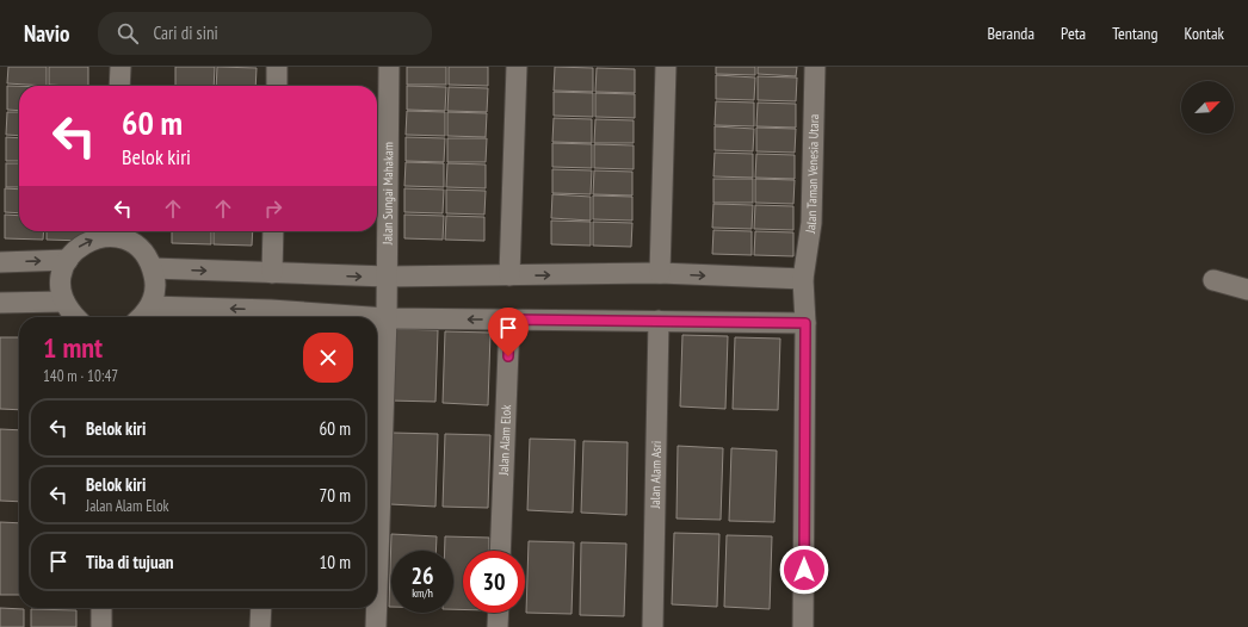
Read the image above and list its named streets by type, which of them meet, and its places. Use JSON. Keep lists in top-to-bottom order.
{
  "streets": {
    "street": [
      "Jalan Taman Venesia Utara",
      "Jalan Sungai Mahakam",
      "Jalan Alam Elok",
      "Jalan Alam Asri"
    ]
  },
  "north": "top right",
  "page": {
    "header": "Navio",
    "search": "Cari di sini",
    "nav": [
      "Beranda",
      "Peta",
      "Tentang",
      "Kontak"
    ],
    "turn": ["60 m", "Belok kiri"],
    "heading": ["1 mnt", "140 m · 10:47"],
    "list": [
      {
        "name": "Belok kiri",
        "value": "60 m"
      },
      {
        "name": "Belok kiri",
        "note": "Jalan Alam Elok",
        "value": "70 m"
      },
      {
        "name": "Tiba di tujuan",
        "value": "10 m"
      }
    ],
    "speed": "26 km/h",
    "limit": "30"
  }
}
